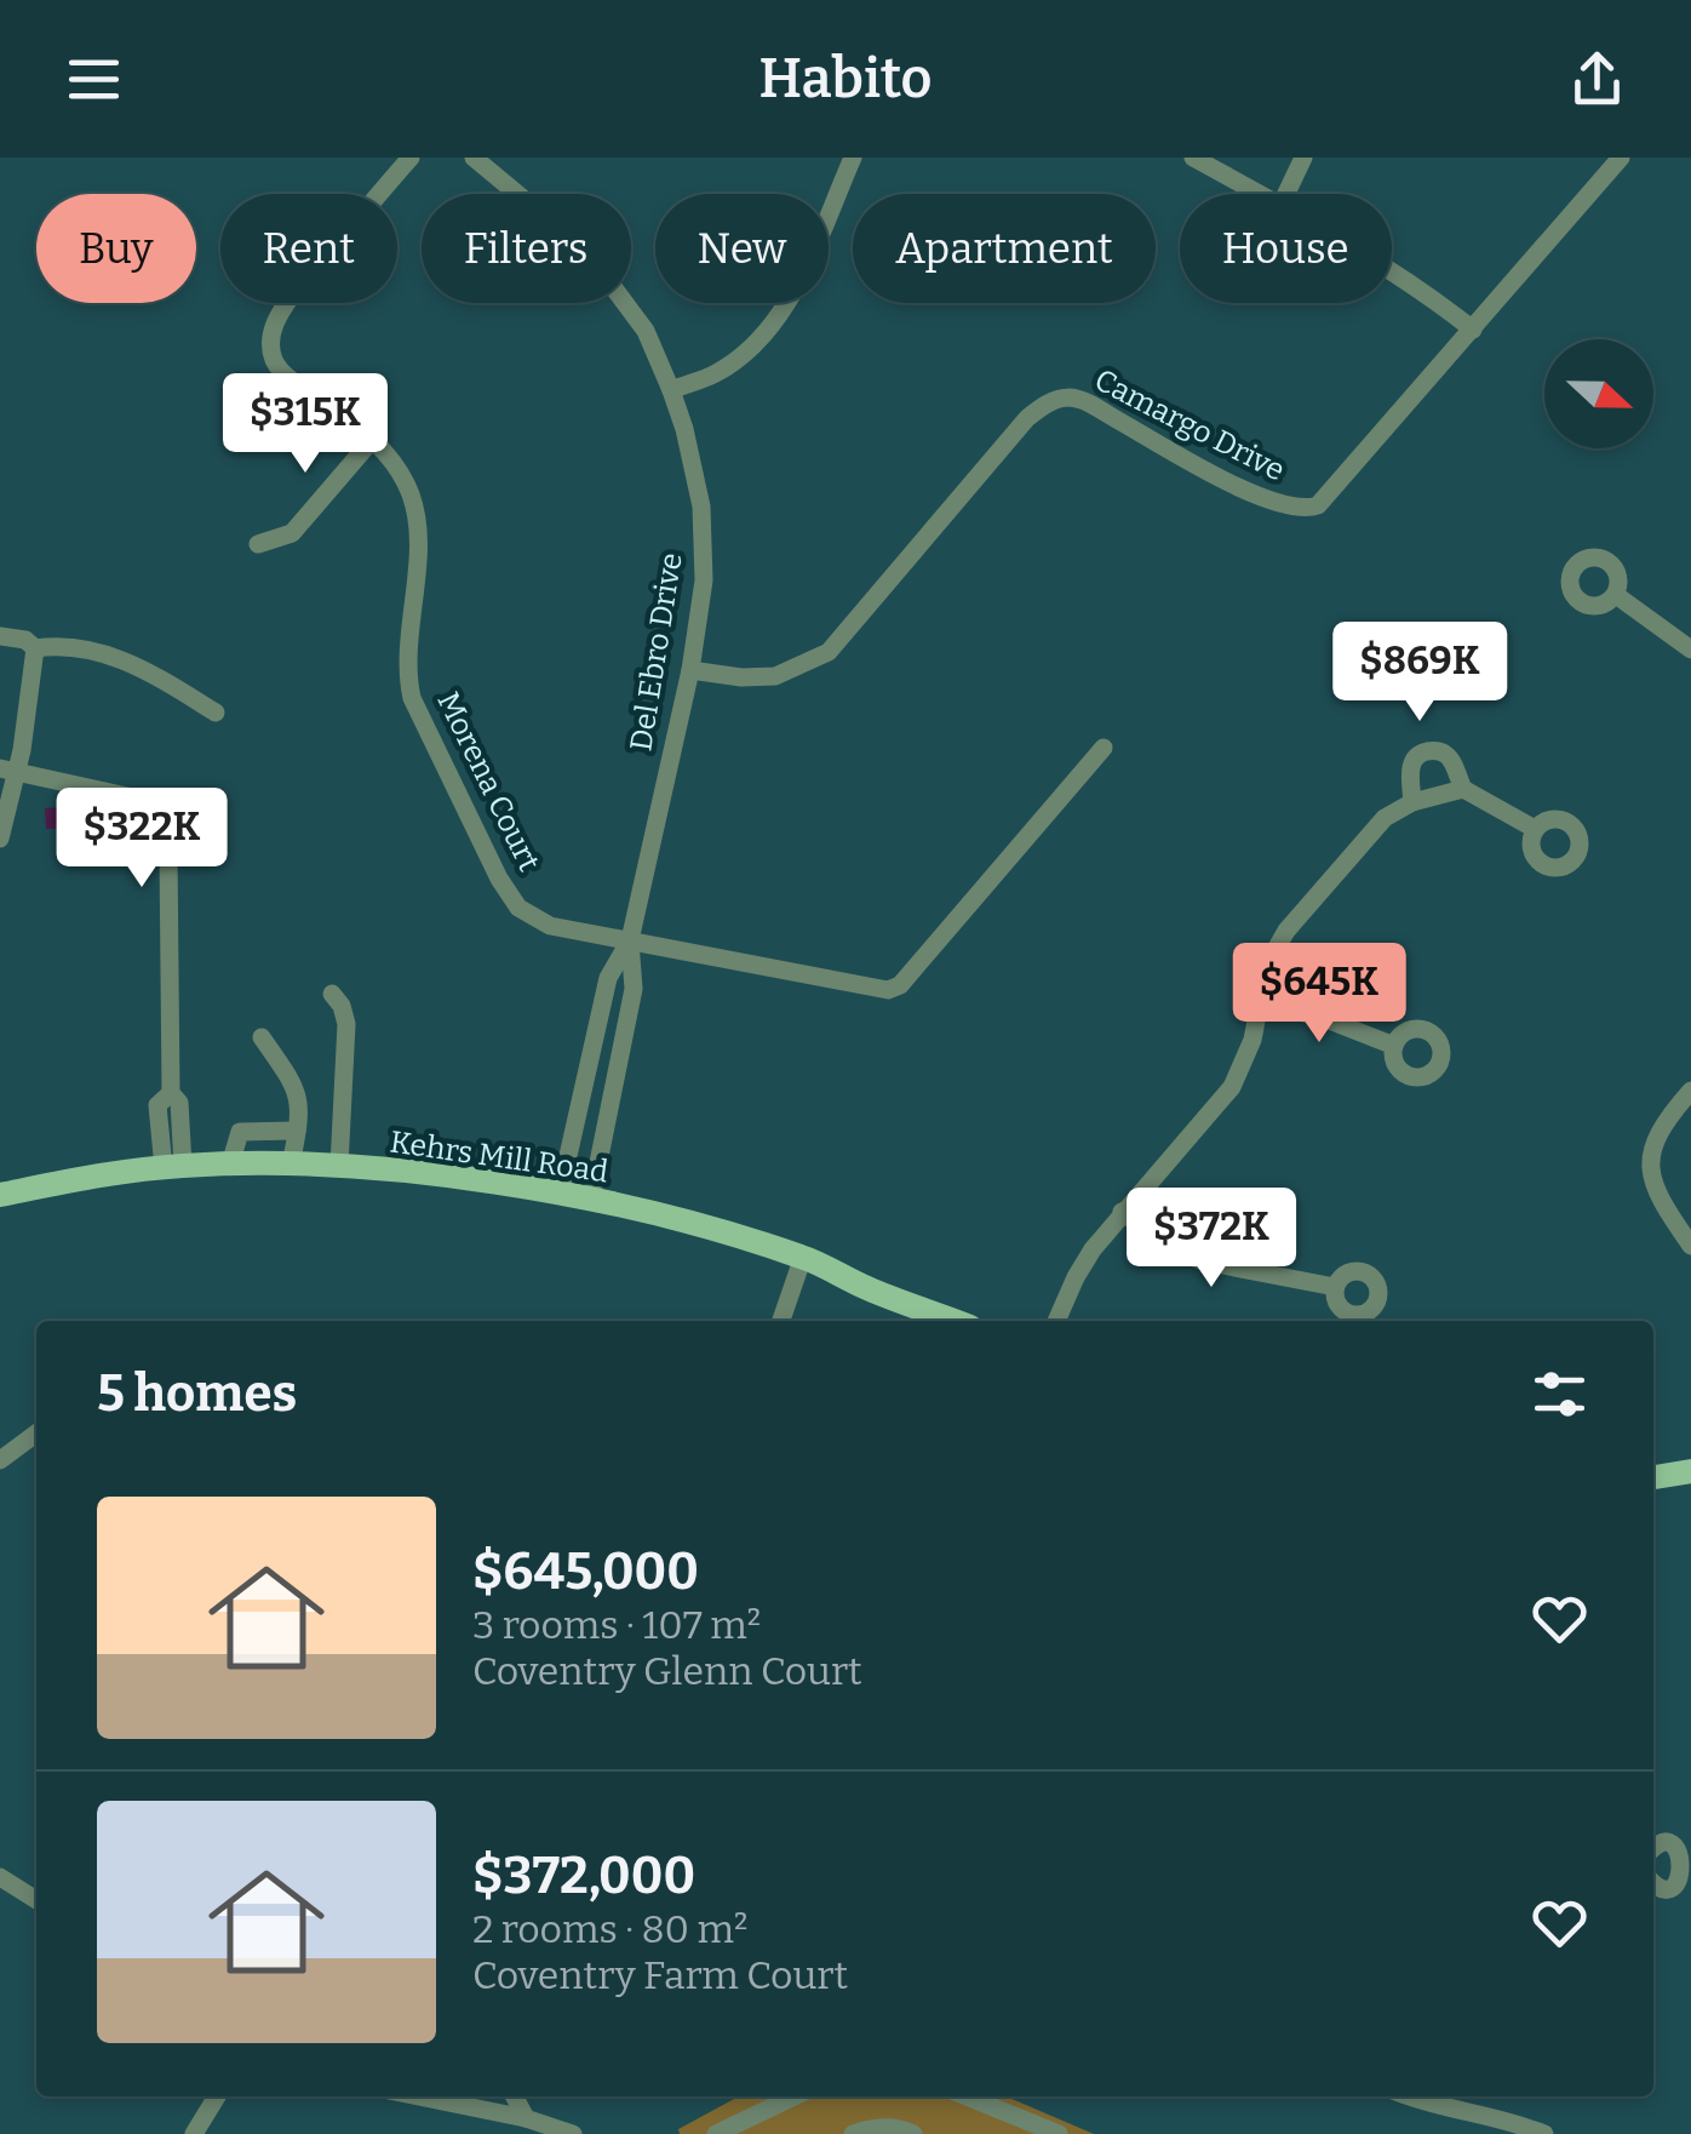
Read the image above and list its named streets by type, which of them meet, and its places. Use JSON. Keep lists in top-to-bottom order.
{
  "streets": {
    "main road": ["Kehrs Mill Road"],
    "street": ["Camargo Drive", "Del Ebro Drive", "Morena Court"]
  },
  "crossings": [
    ["Camargo Drive", "Del Ebro Drive"],
    ["Del Ebro Drive", "Morena Court"],
    ["Del Ebro Drive", "Kehrs Mill Road"]
  ],
  "north": "right",
  "page": {
    "header": "Habito",
    "chip": [
      "Buy",
      "Rent",
      "Filters",
      "New",
      "Apartment",
      "House"
    ],
    "price": [
      "$315K",
      "$869K",
      "$322K",
      "$645K",
      "$372K"
    ],
    "heading": "5 homes",
    "list": [
      {
        "name": "$645,000",
        "note": "3 rooms · 107 m² · Coventry Glenn Court"
      },
      {
        "name": "$372,000",
        "note": "2 rooms · 80 m² · Coventry Farm Court"
      }
    ]
  }
}
